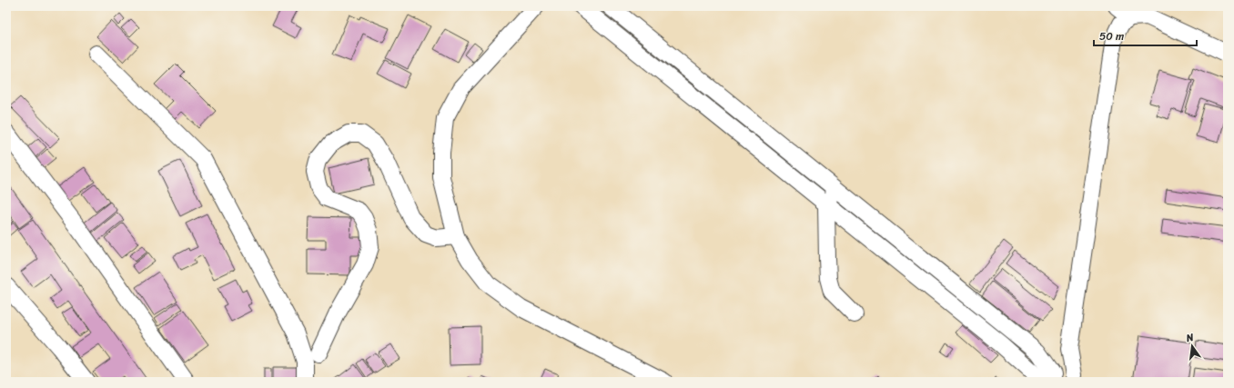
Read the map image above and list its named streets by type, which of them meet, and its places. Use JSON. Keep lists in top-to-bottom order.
{
  "scale_bar": "50 m",
  "north": "top"
}
